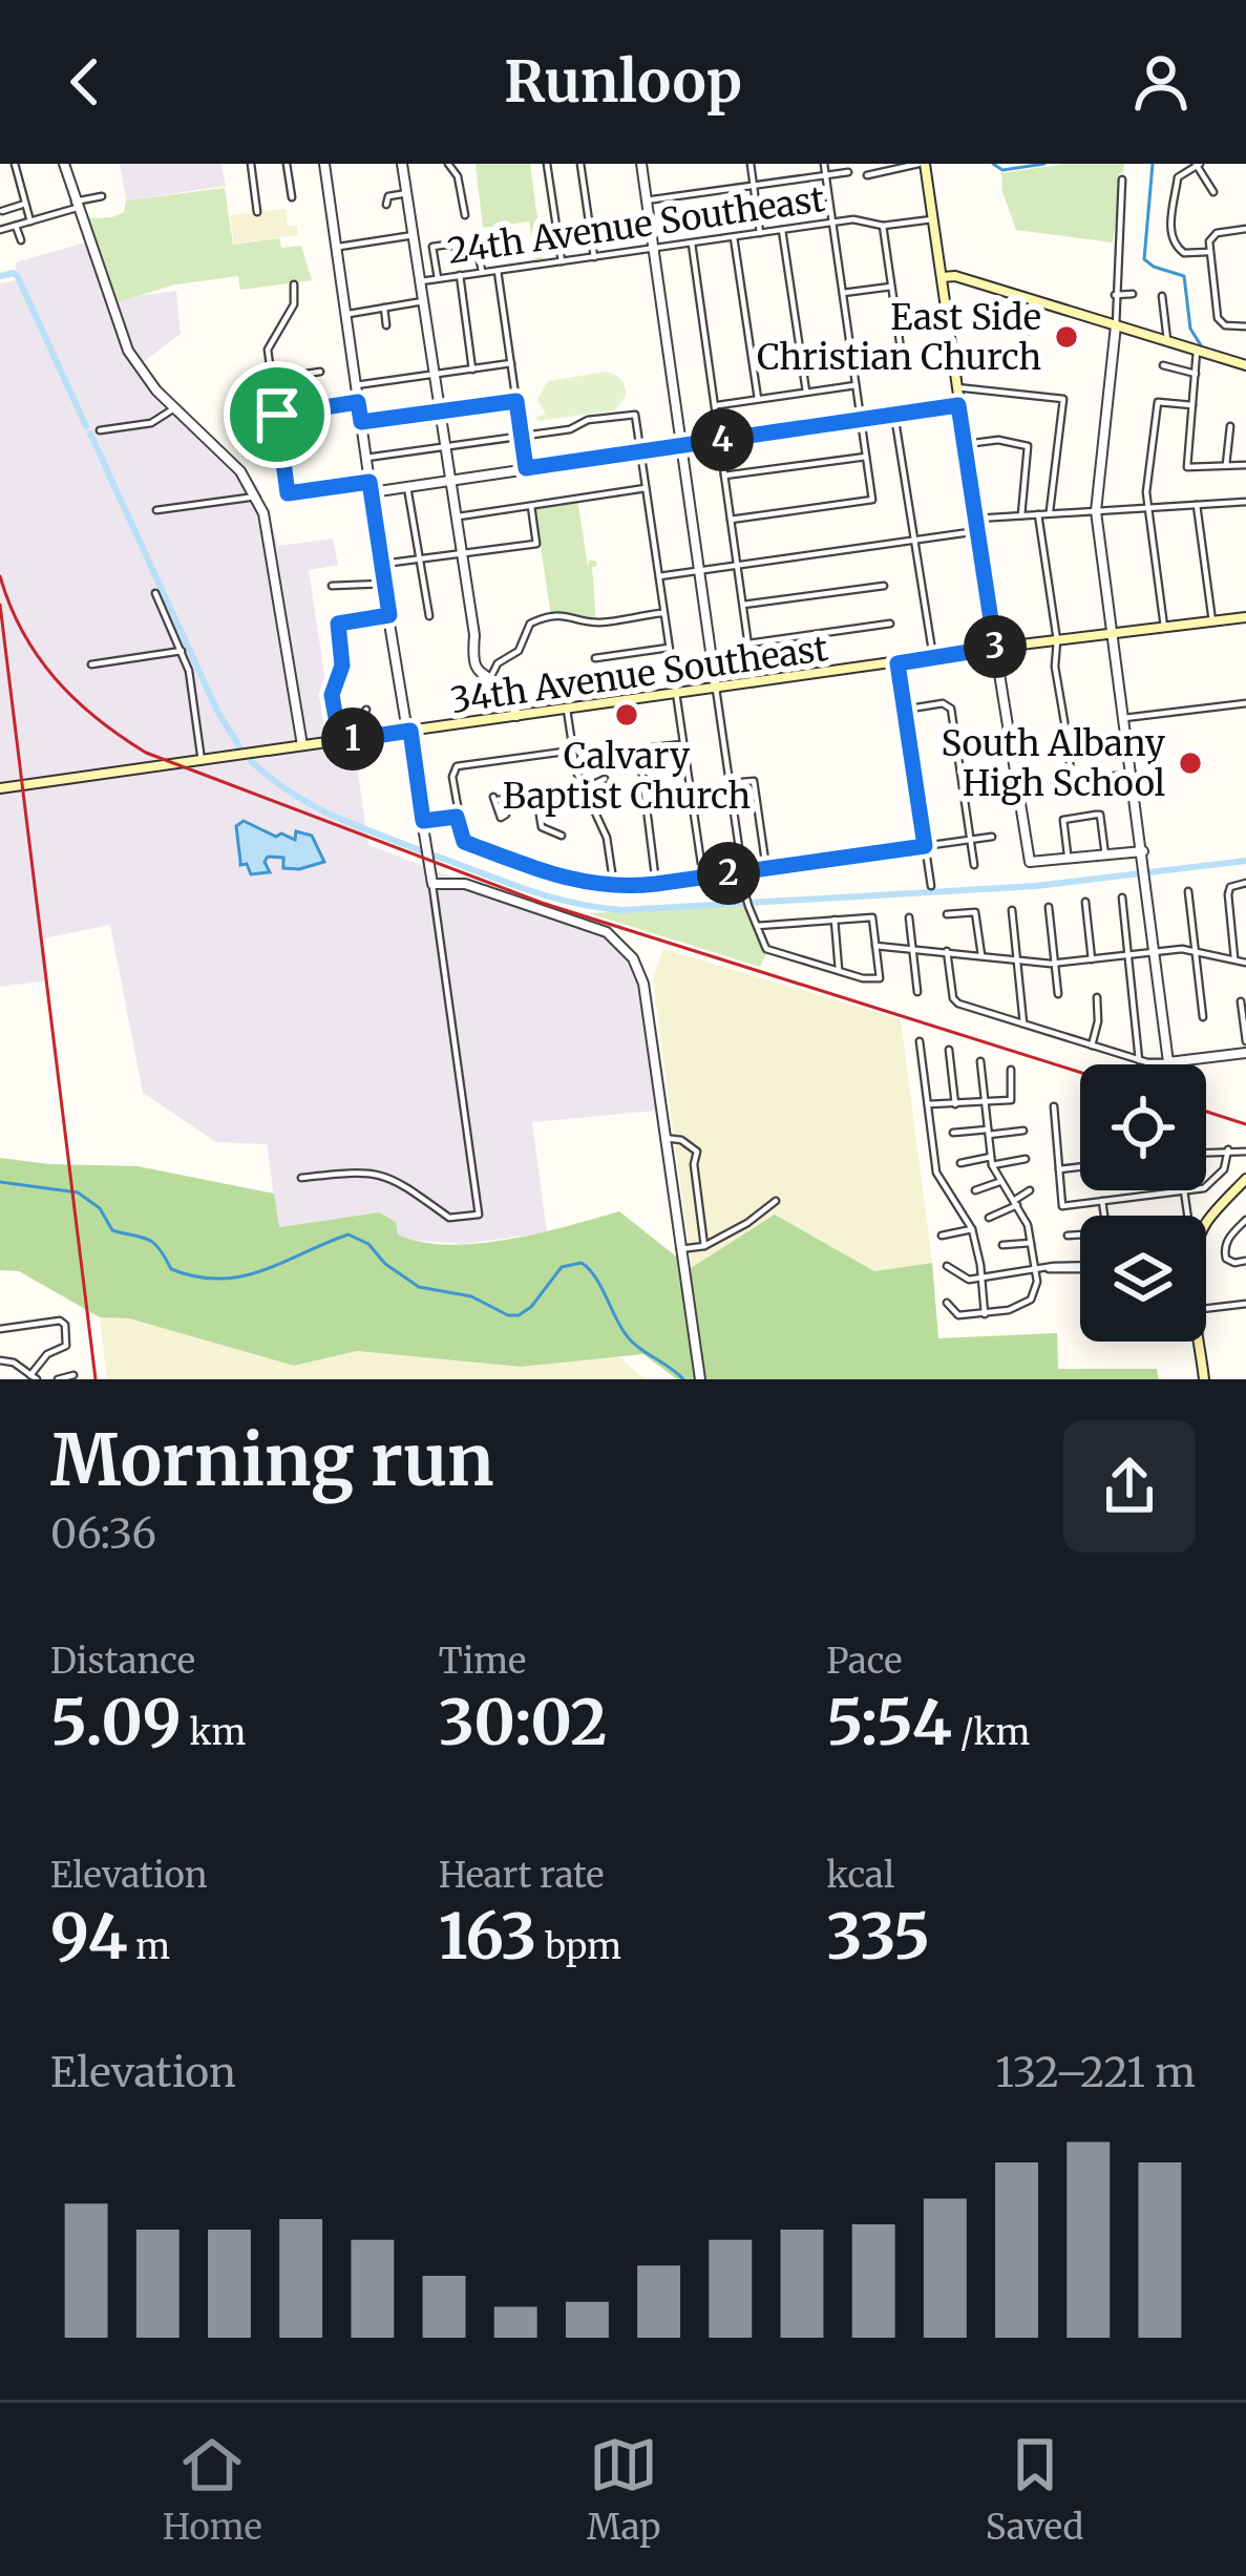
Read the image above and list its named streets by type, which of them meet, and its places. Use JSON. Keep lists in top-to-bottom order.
{
  "streets": {
    "main road": ["34th Avenue Southeast"],
    "street": ["24th Avenue Southeast"]
  },
  "places": ["East Side Christian Church", "Calvary Baptist Church", "South Albany High School"],
  "page": {
    "header": "Runloop",
    "pins": [
      "4",
      "3",
      "1",
      "2"
    ],
    "heading": ["Morning run", "06:36"],
    "stats": [
      ["Distance", "5.09 km"],
      ["Time", "30:02"],
      ["Pace", "5:54 /km"],
      ["Elevation", "94 m"],
      ["Heart rate", "163 bpm"],
      ["kcal", "335"]
    ],
    "chart": ["Elevation", "132–221 m"],
    "tabs": ["Home", "Map", "Saved"]
  }
}
